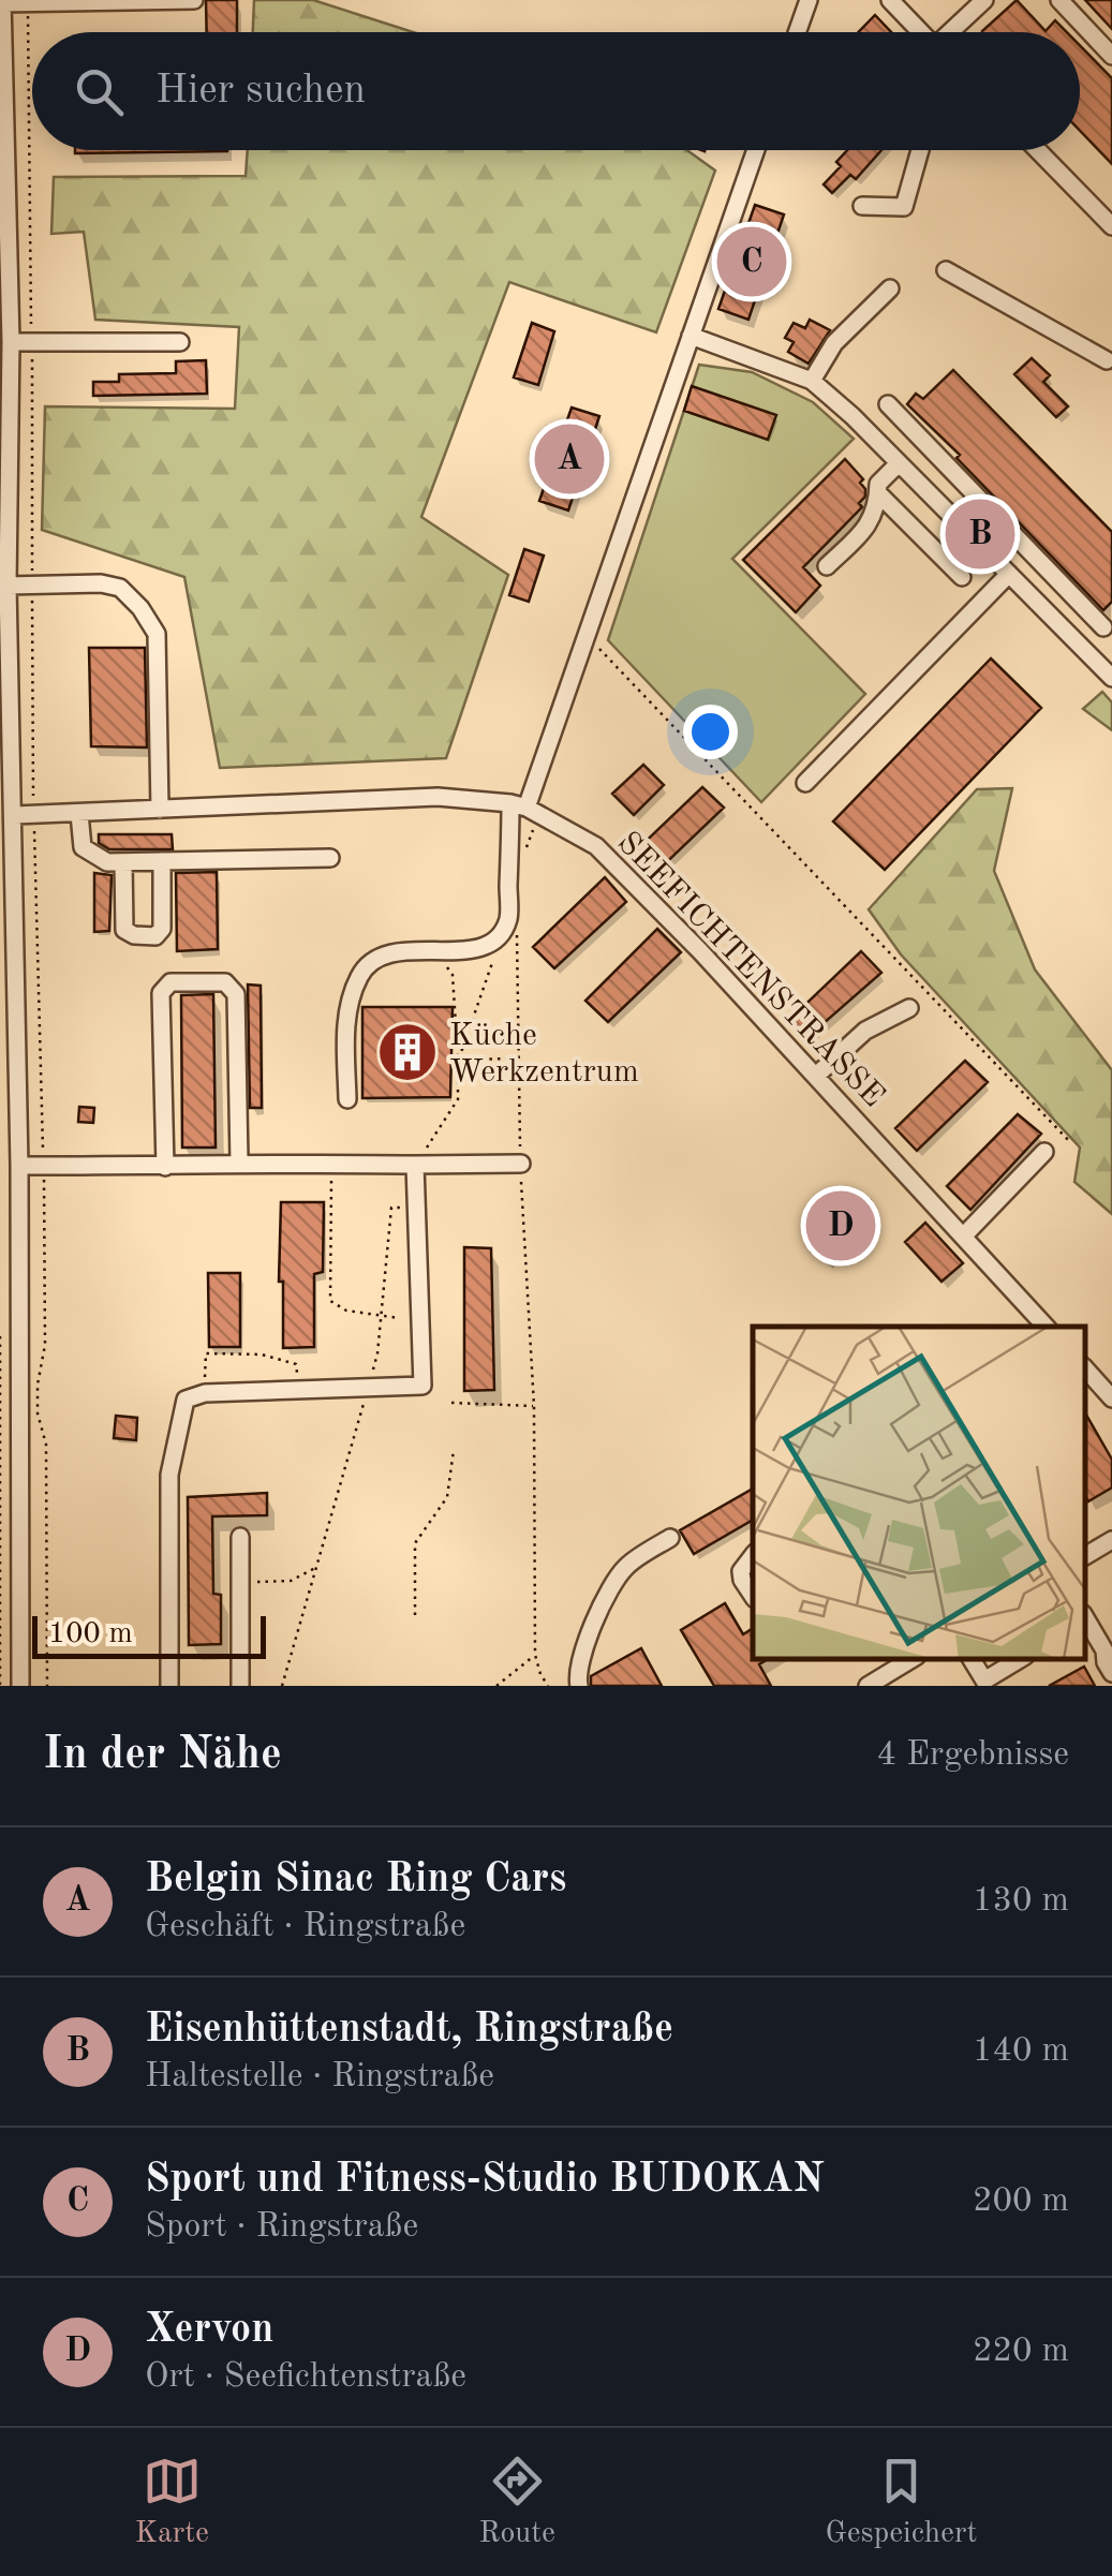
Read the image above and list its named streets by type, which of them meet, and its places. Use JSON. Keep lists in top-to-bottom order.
{
  "streets": {
    "street": ["SEEFICHTENSTRASSE"]
  },
  "places": {
    "building": ["Küche Werkzentrum"]
  },
  "scale_bar": "100 m",
  "page": {
    "search": "Hier suchen",
    "pins": [
      "C",
      "A",
      "B",
      "D"
    ],
    "scale": "100 m",
    "heading": ["In der Nähe", "4 Ergebnisse"],
    "list": [
      {
        "mark": "A",
        "name": "Belgin Sinac Ring Cars",
        "note": "Geschäft · Ringstraße",
        "value": "130 m"
      },
      {
        "mark": "B",
        "name": "Eisenhüttenstadt, Ringstraße",
        "note": "Haltestelle · Ringstraße",
        "value": "140 m"
      },
      {
        "mark": "C",
        "name": "Sport und Fitness-Studio BUDOKAN",
        "note": "Sport · Ringstraße",
        "value": "200 m"
      },
      {
        "mark": "D",
        "name": "Xervon",
        "note": "Ort · Seefichtenstraße",
        "value": "220 m"
      }
    ],
    "nav": ["Karte", "Route", "Gespeichert"]
  }
}
